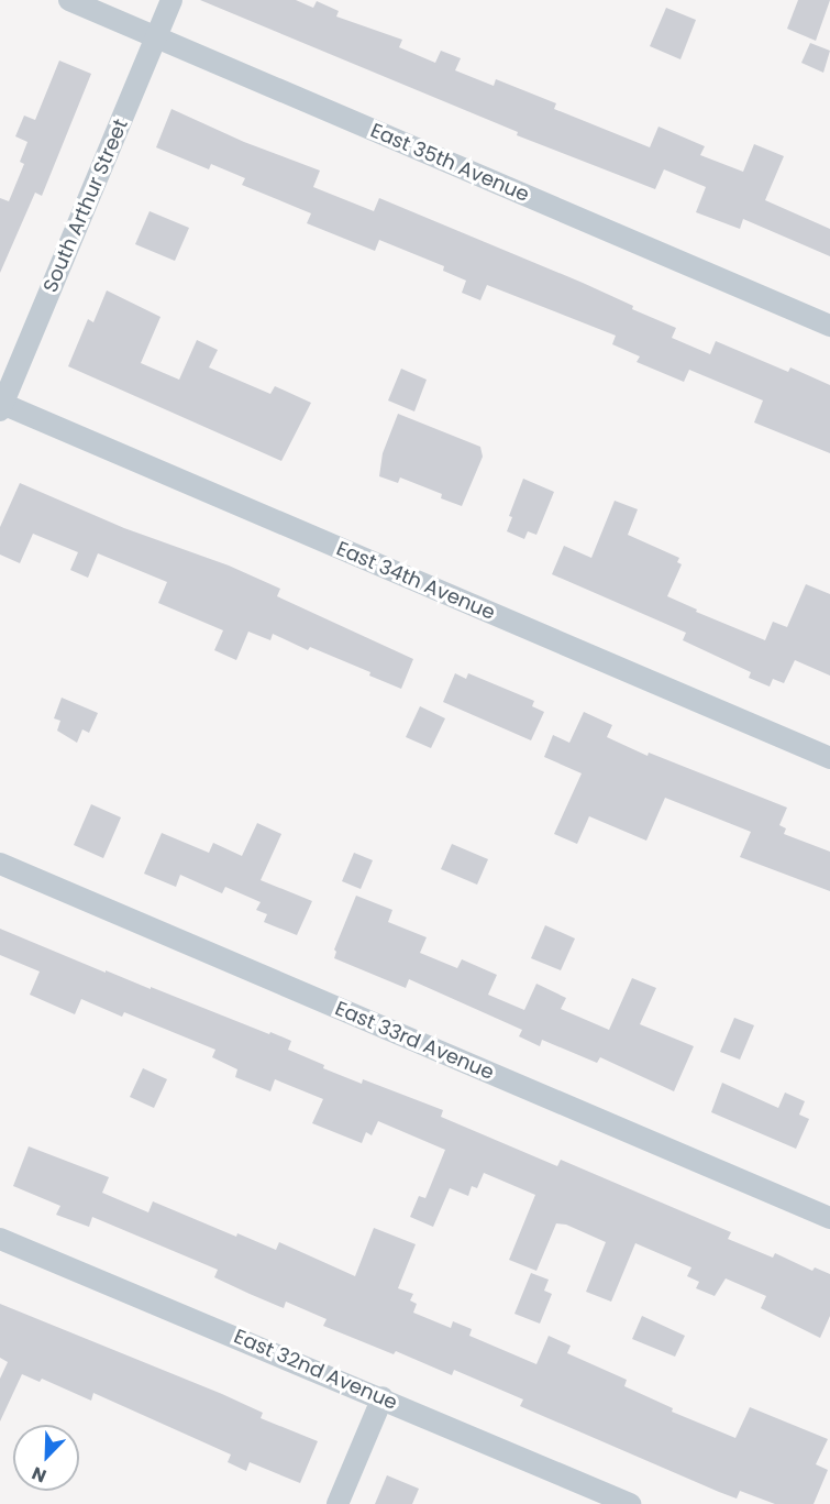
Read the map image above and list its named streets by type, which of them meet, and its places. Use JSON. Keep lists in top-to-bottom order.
{
  "streets": {
    "street": [
      "East 35th Avenue",
      "South Arthur Street",
      "East 34th Avenue",
      "East 33rd Avenue",
      "East 32nd Avenue"
    ]
  },
  "crossings": [
    ["East 35th Avenue", "South Arthur Street"],
    ["South Arthur Street", "East 34th Avenue"]
  ],
  "north": "bottom left"
}
